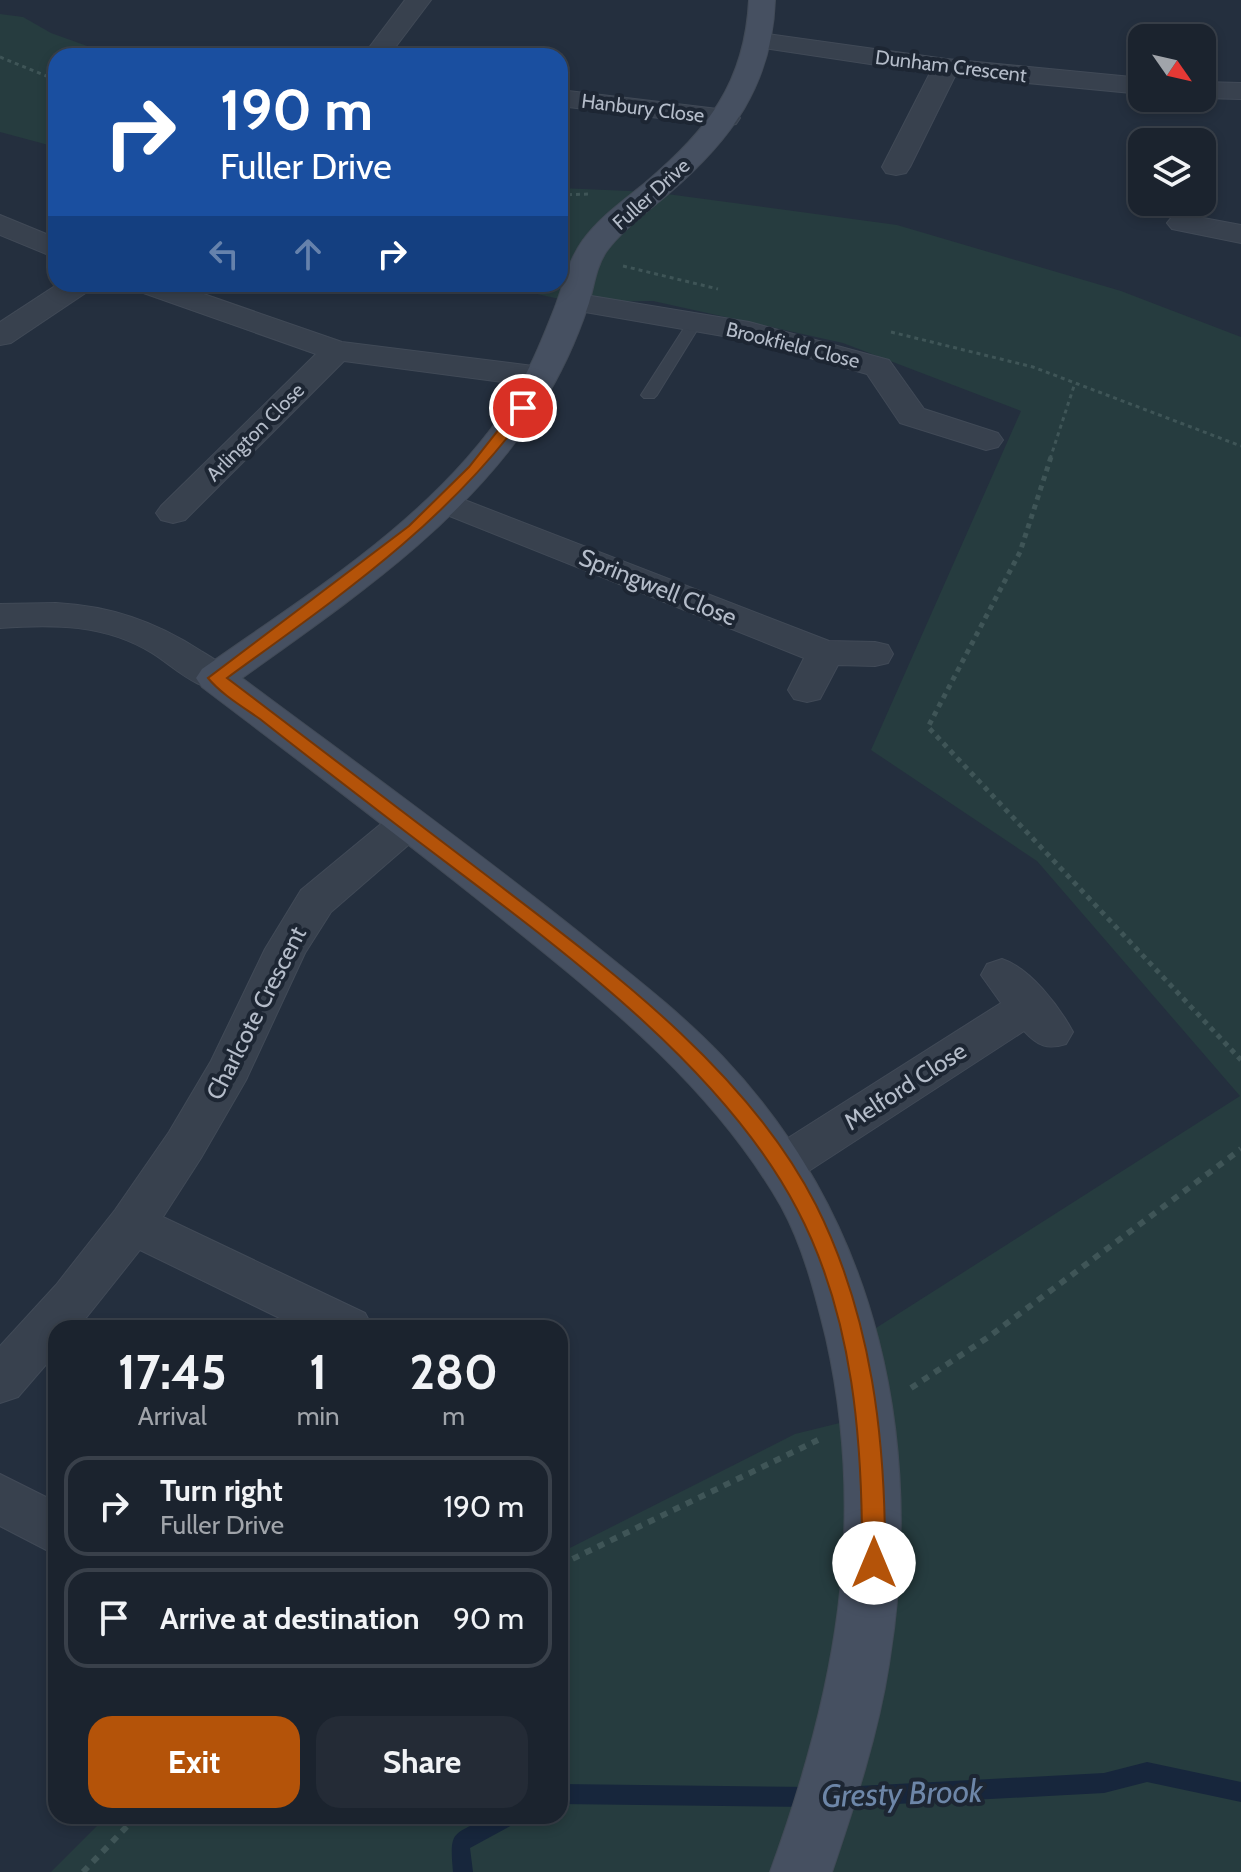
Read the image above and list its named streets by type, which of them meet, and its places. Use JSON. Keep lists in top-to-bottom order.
{
  "streets": {
    "street": [
      "Dunham Crescent",
      "Hanbury Close",
      "Fuller Drive",
      "Brookfield Close",
      "Arlington Close",
      "Springwell Close",
      "Charlcote Crescent",
      "Melford Close"
    ]
  },
  "crossings": [
    ["Dunham Crescent", "Fuller Drive"],
    ["Hanbury Close", "Fuller Drive"],
    ["Fuller Drive", "Brookfield Close"],
    ["Fuller Drive", "Springwell Close"]
  ],
  "water": ["Gresty Brook"],
  "north": "bottom right",
  "page": {
    "turn": ["190 m", "Fuller Drive"],
    "eta": [
      "17:45",
      "Arrival",
      "1",
      "min",
      "280",
      "m"
    ],
    "list": [
      {
        "name": "Turn right",
        "note": "Fuller Drive",
        "value": "190 m"
      },
      {
        "name": "Arrive at destination",
        "value": "90 m"
      }
    ],
    "buttons": ["Exit", "Share"]
  }
}
